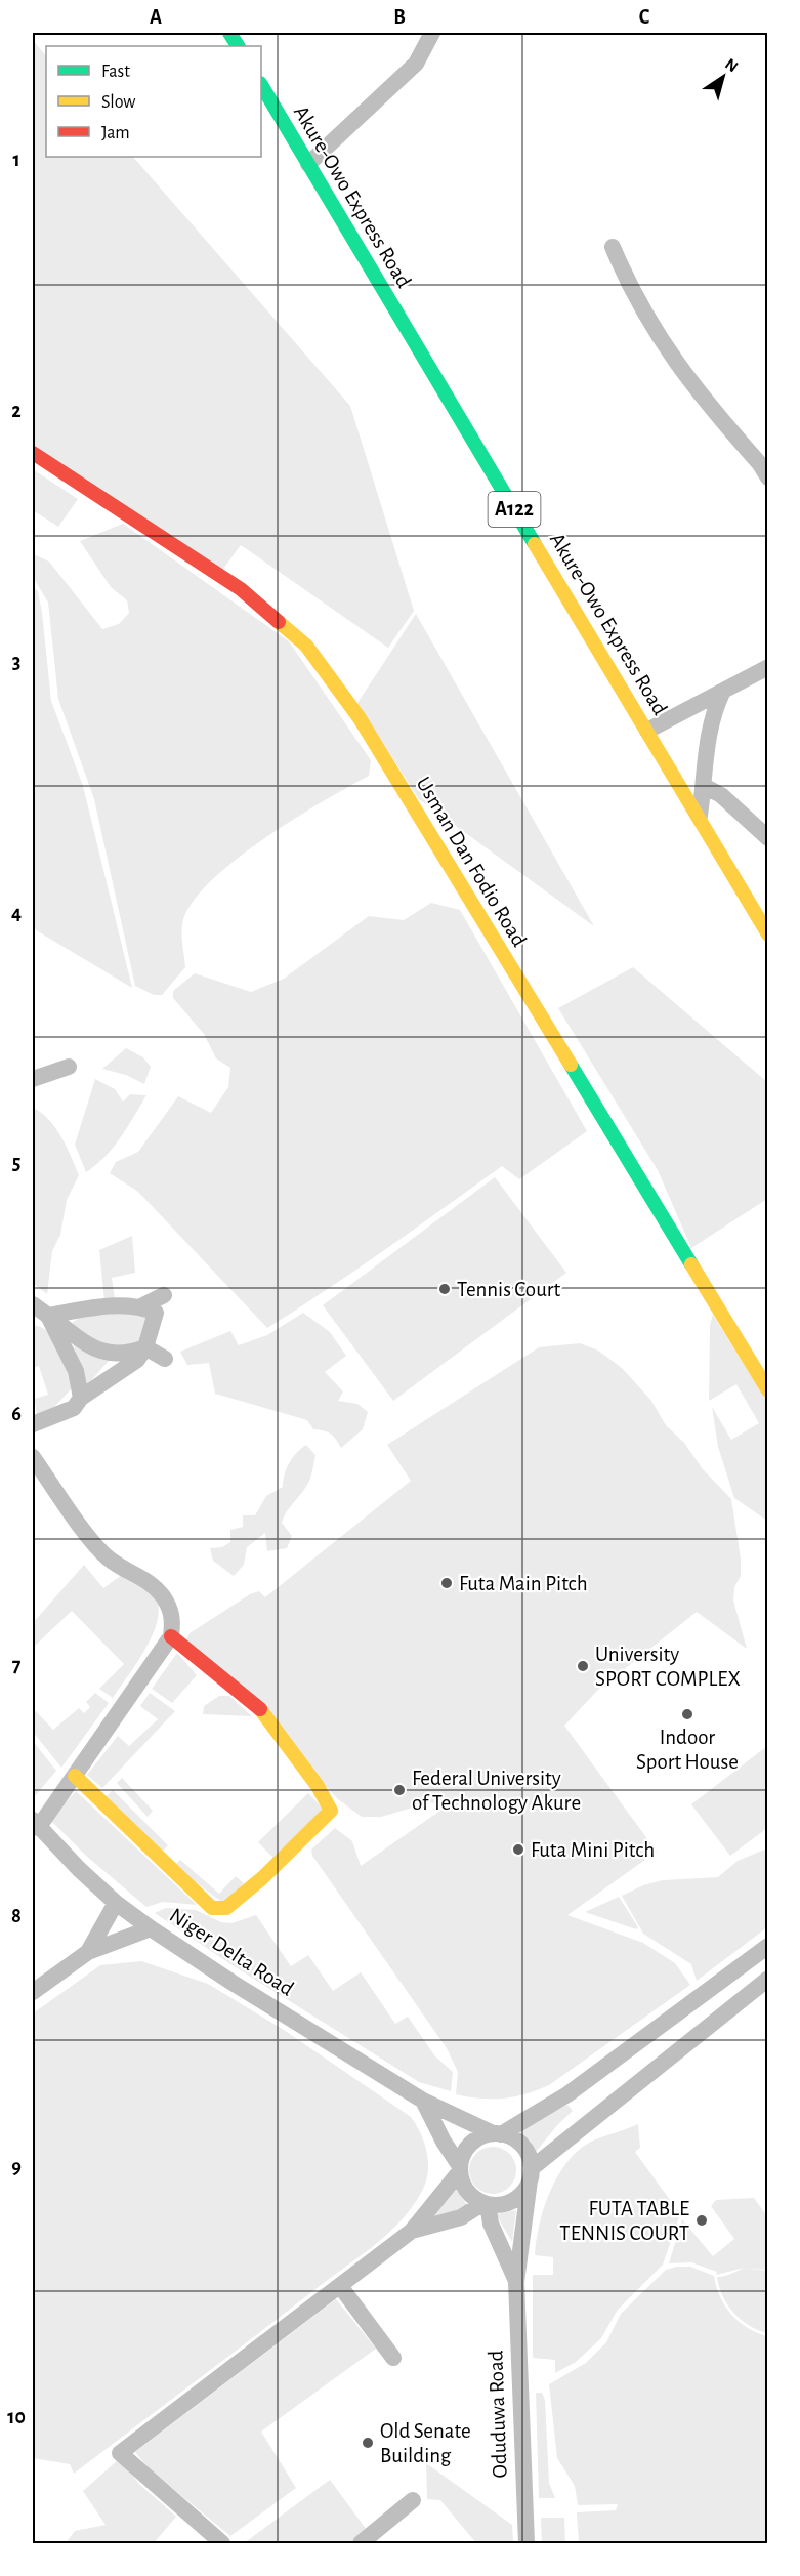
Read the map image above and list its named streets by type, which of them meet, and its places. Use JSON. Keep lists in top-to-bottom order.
{
  "streets": {
    "main road": ["Akure-Owo Express Road", "A122", "Usman Dan Fodio Road"],
    "street": ["Niger Delta Road", "Oduduwa Road"]
  },
  "places": [
    "Tennis Court",
    "Futa Main Pitch",
    "University SPORT COMPLEX",
    "Indoor Sport House",
    "Federal University of Technology Akure",
    "Futa Mini Pitch",
    "FUTA TABLE TENNIS COURT",
    "Old Senate Building"
  ],
  "legend": ["Fast", "Slow", "Jam"],
  "north": "top right",
  "grid": {
    "columns": ["A", "B", "C"],
    "rows": [
      "1",
      "2",
      "3",
      "4",
      "5",
      "6",
      "7",
      "8",
      "9",
      "10"
    ]
  }
}
